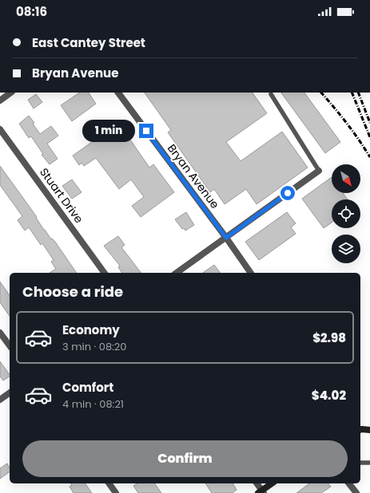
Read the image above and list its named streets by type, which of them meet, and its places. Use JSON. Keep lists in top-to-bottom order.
{
  "streets": {
    "street": ["Bryan Avenue", "Stuart Drive"]
  },
  "north": "bottom right",
  "page": {
    "status": "08:16",
    "banner": ["East Cantey Street", "Bryan Avenue"],
    "bubble": "1 min",
    "heading": "Choose a ride",
    "list": [
      {
        "name": "Economy",
        "note": "3 min · 08:20",
        "value": "$2.98"
      },
      {
        "name": "Comfort",
        "note": "4 min · 08:21",
        "value": "$4.02"
      }
    ],
    "buttons": "Confirm"
  }
}
